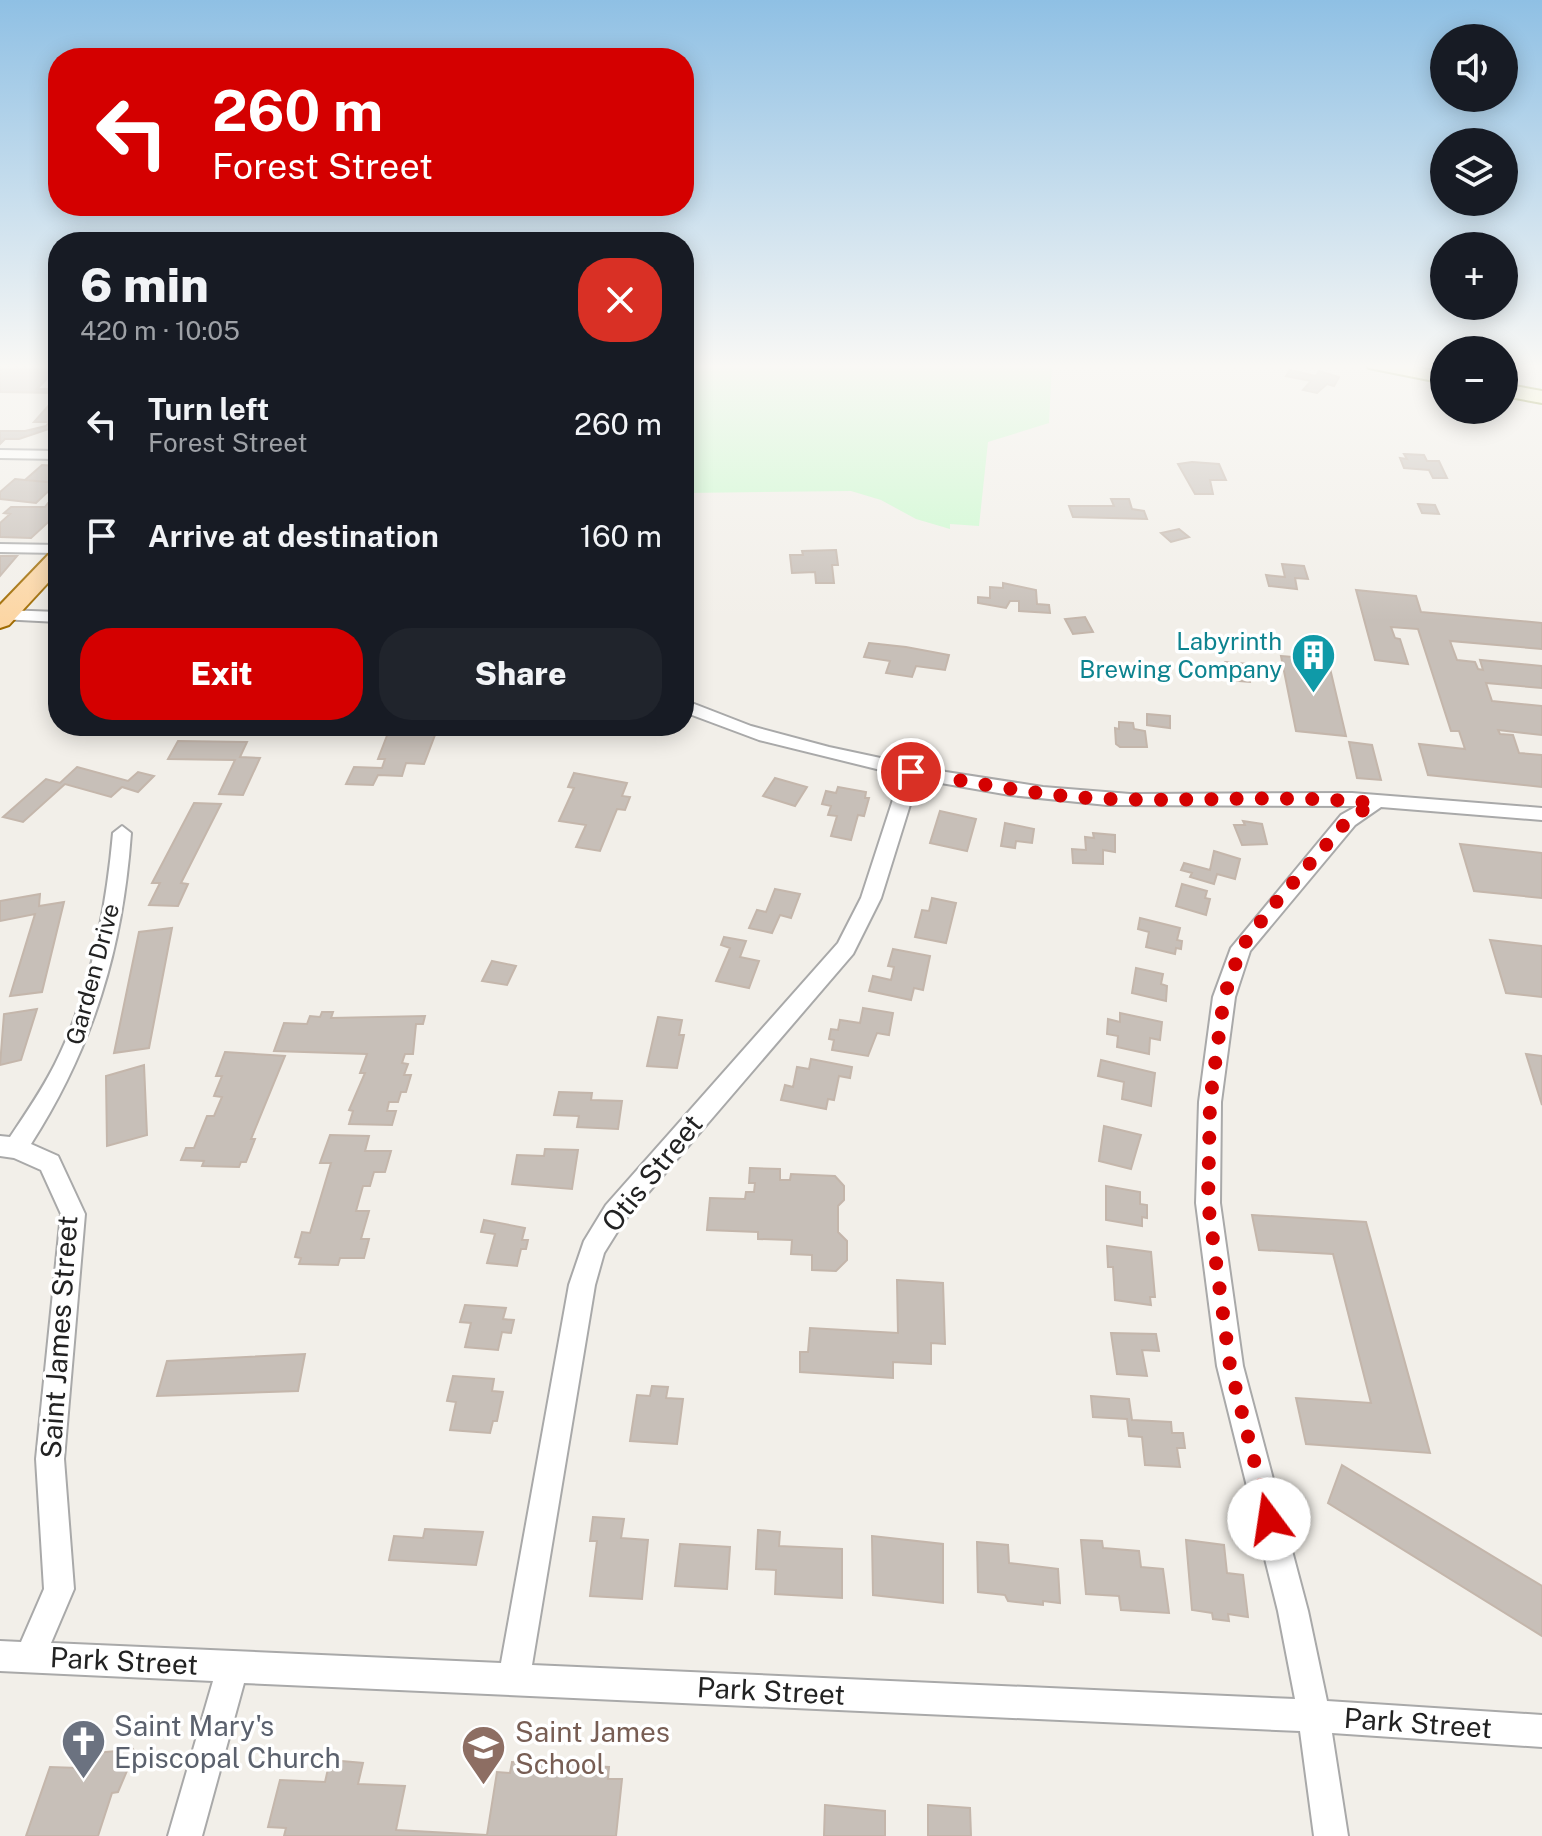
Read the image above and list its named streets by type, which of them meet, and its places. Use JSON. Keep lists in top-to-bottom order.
{
  "streets": {
    "street": [
      "Garden Drive",
      "Otis Street",
      "Saint James Street",
      "Park Street"
    ]
  },
  "crossings": [
    ["Garden Drive", "Saint James Street"],
    ["Otis Street", "Park Street"],
    ["Saint James Street", "Park Street"]
  ],
  "places": {
    "building": ["Labyrinth Brewing Company"],
    "church": ["Saint Mary's Episcopal Church"],
    "school or university": ["Saint James School"]
  },
  "page": {
    "map_buttons": ["+", "−"],
    "turn": ["260 m", "Forest Street"],
    "heading": ["6 min", "420 m · 10:05"],
    "list": [
      {
        "name": "Turn left",
        "note": "Forest Street",
        "value": "260 m"
      },
      {
        "name": "Arrive at destination",
        "value": "160 m"
      }
    ],
    "buttons": ["Exit", "Share"]
  }
}
